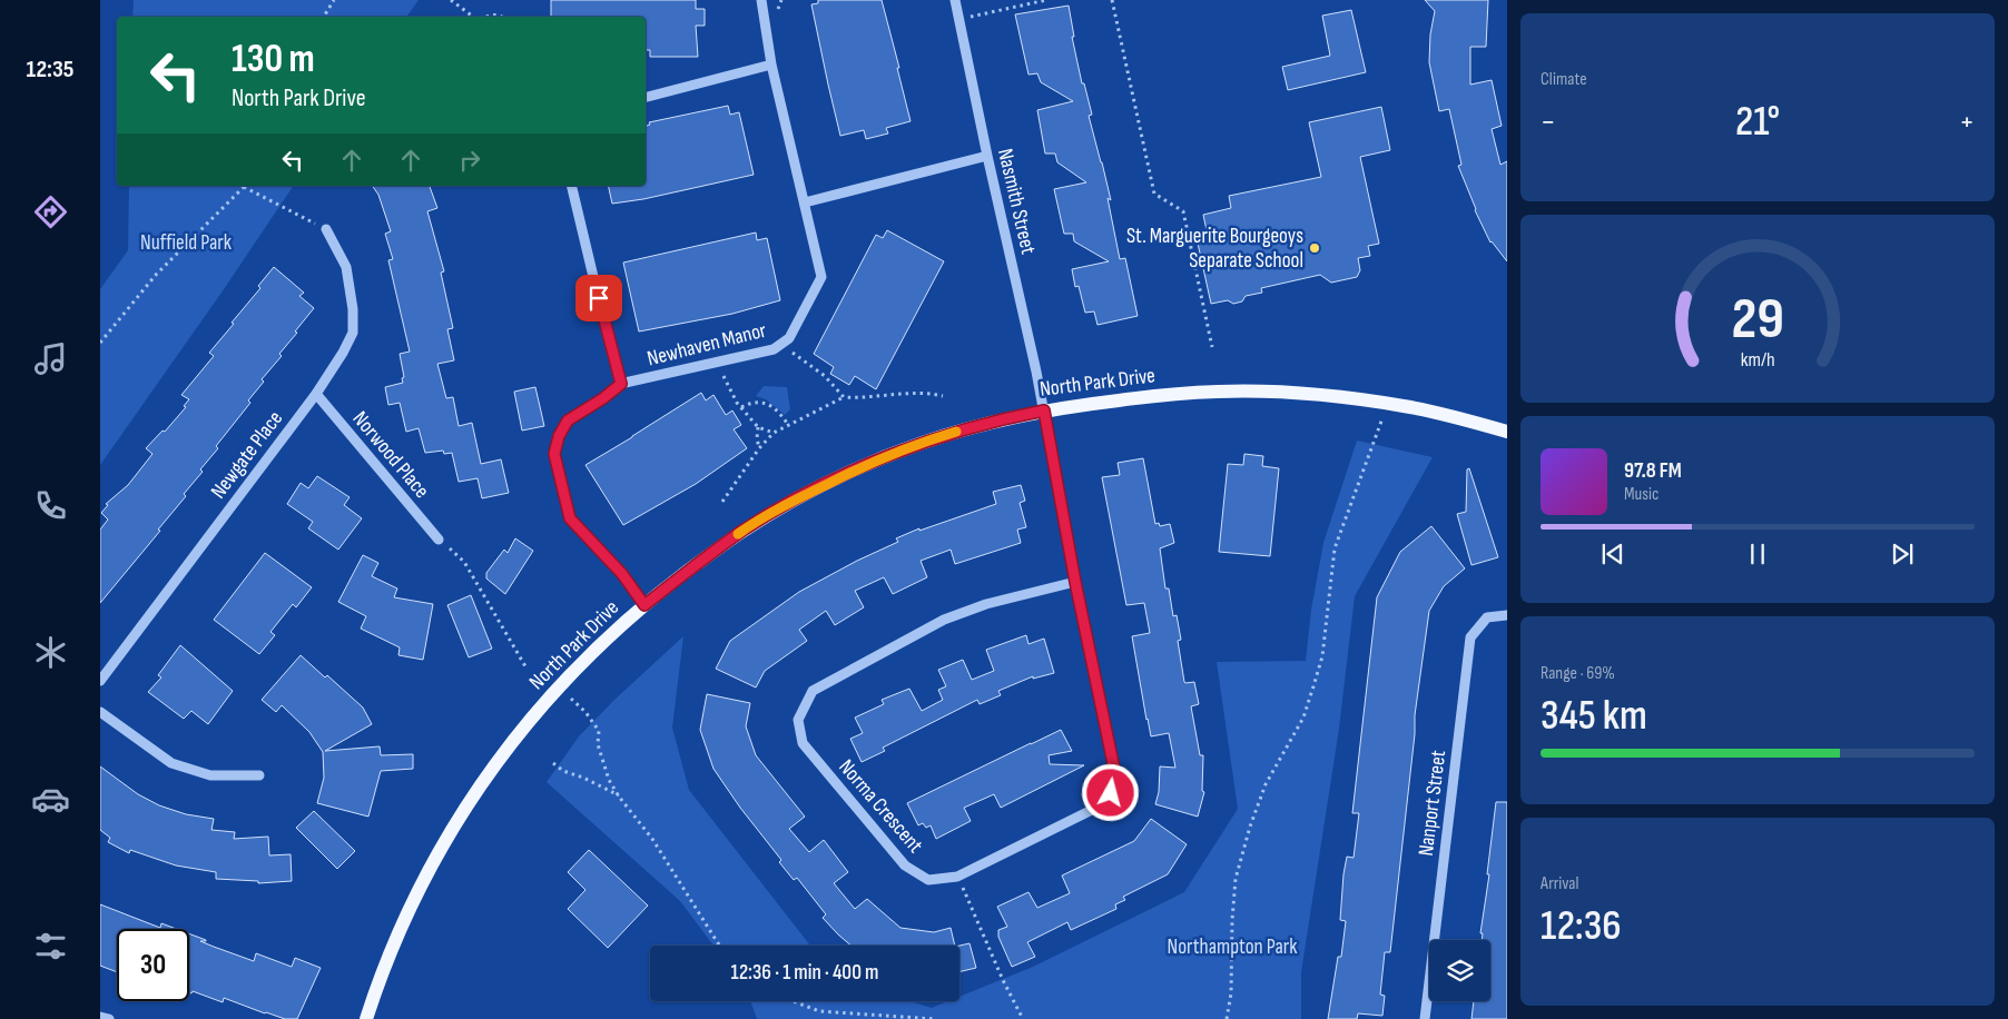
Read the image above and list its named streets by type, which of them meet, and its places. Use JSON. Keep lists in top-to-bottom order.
{
  "streets": {
    "main road": ["North Park Drive"],
    "street": [
      "Nasmith Street",
      "Newhaven Manor",
      "Newgate Place",
      "Norwood Place",
      "Nanport Street",
      "Norma Crescent"
    ]
  },
  "crossings": [
    ["Nasmith Street", "North Park Drive"],
    ["Nasmith Street", "Norma Crescent"],
    ["Newhaven Manor", "North Park Drive"],
    ["North Park Drive", "Norma Crescent"],
    ["Newgate Place", "Norwood Place"]
  ],
  "parks": ["Nuffield Park", "Northampton Park"],
  "places": ["St. Marguerite Bourgeoys Separate School"],
  "page": {
    "tabs": "12:35",
    "tile": [
      "Climate",
      ["Range · 69%", "345 km"],
      ["Arrival", "12:36"]
    ],
    "turn": ["130 m", "North Park Drive"],
    "heat": ["−", "21°", "+"],
    "song": ["97.8 FM", "Music"],
    "limit": "30",
    "trip": "12:36 · 1 min · 400 m",
    "gauge": ["29", "km/h"]
  }
}
